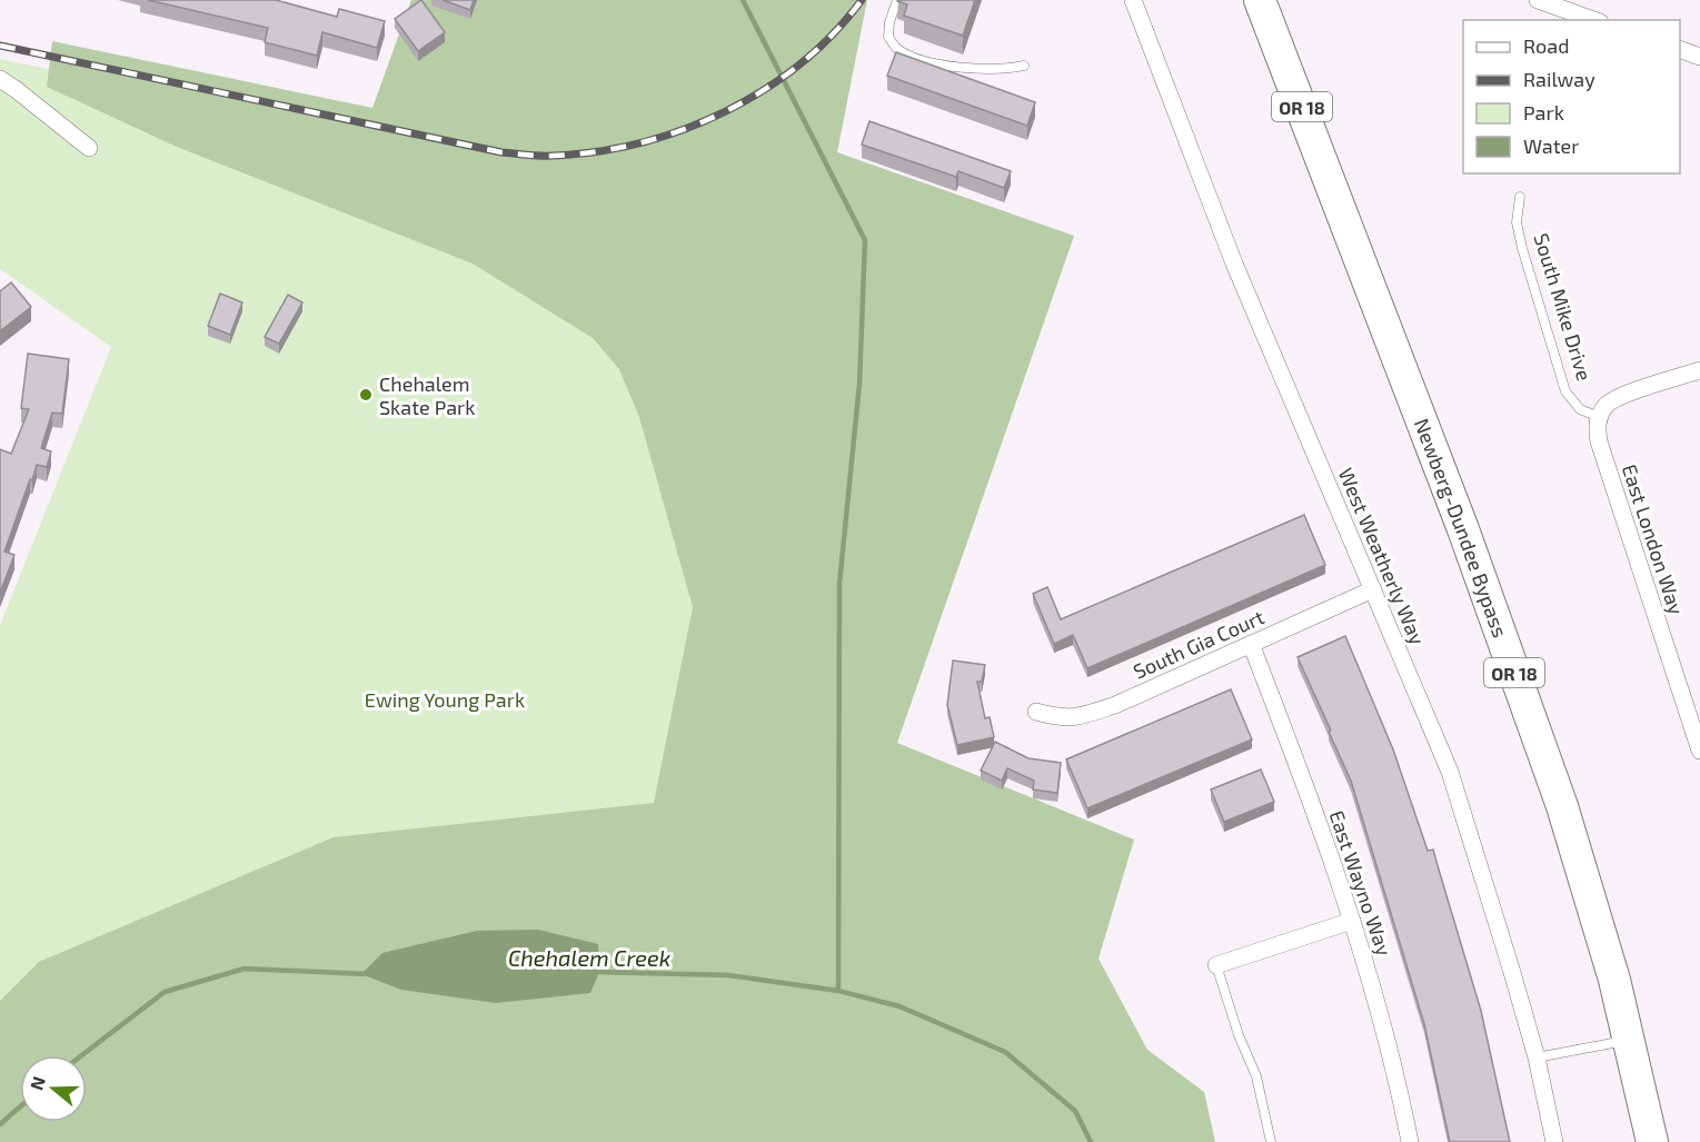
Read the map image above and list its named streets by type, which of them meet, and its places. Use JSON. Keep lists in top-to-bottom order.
{
  "streets": {
    "highway": ["OR 18", "Newberg-Dundee Bypass"],
    "street": [
      "South Mike Drive",
      "East London Way",
      "West Weatherly Way",
      "South Gia Court",
      "East Wayno Way"
    ]
  },
  "crossings": [
    ["South Mike Drive", "East London Way"],
    ["West Weatherly Way", "South Gia Court"],
    ["South Gia Court", "East Wayno Way"]
  ],
  "water": ["Chehalem Creek"],
  "parks": ["Ewing Young Park"],
  "places": ["Chehalem Skate Park"],
  "legend": [
    "Road",
    "Railway",
    "Park",
    "Water"
  ],
  "north": "left"
}
